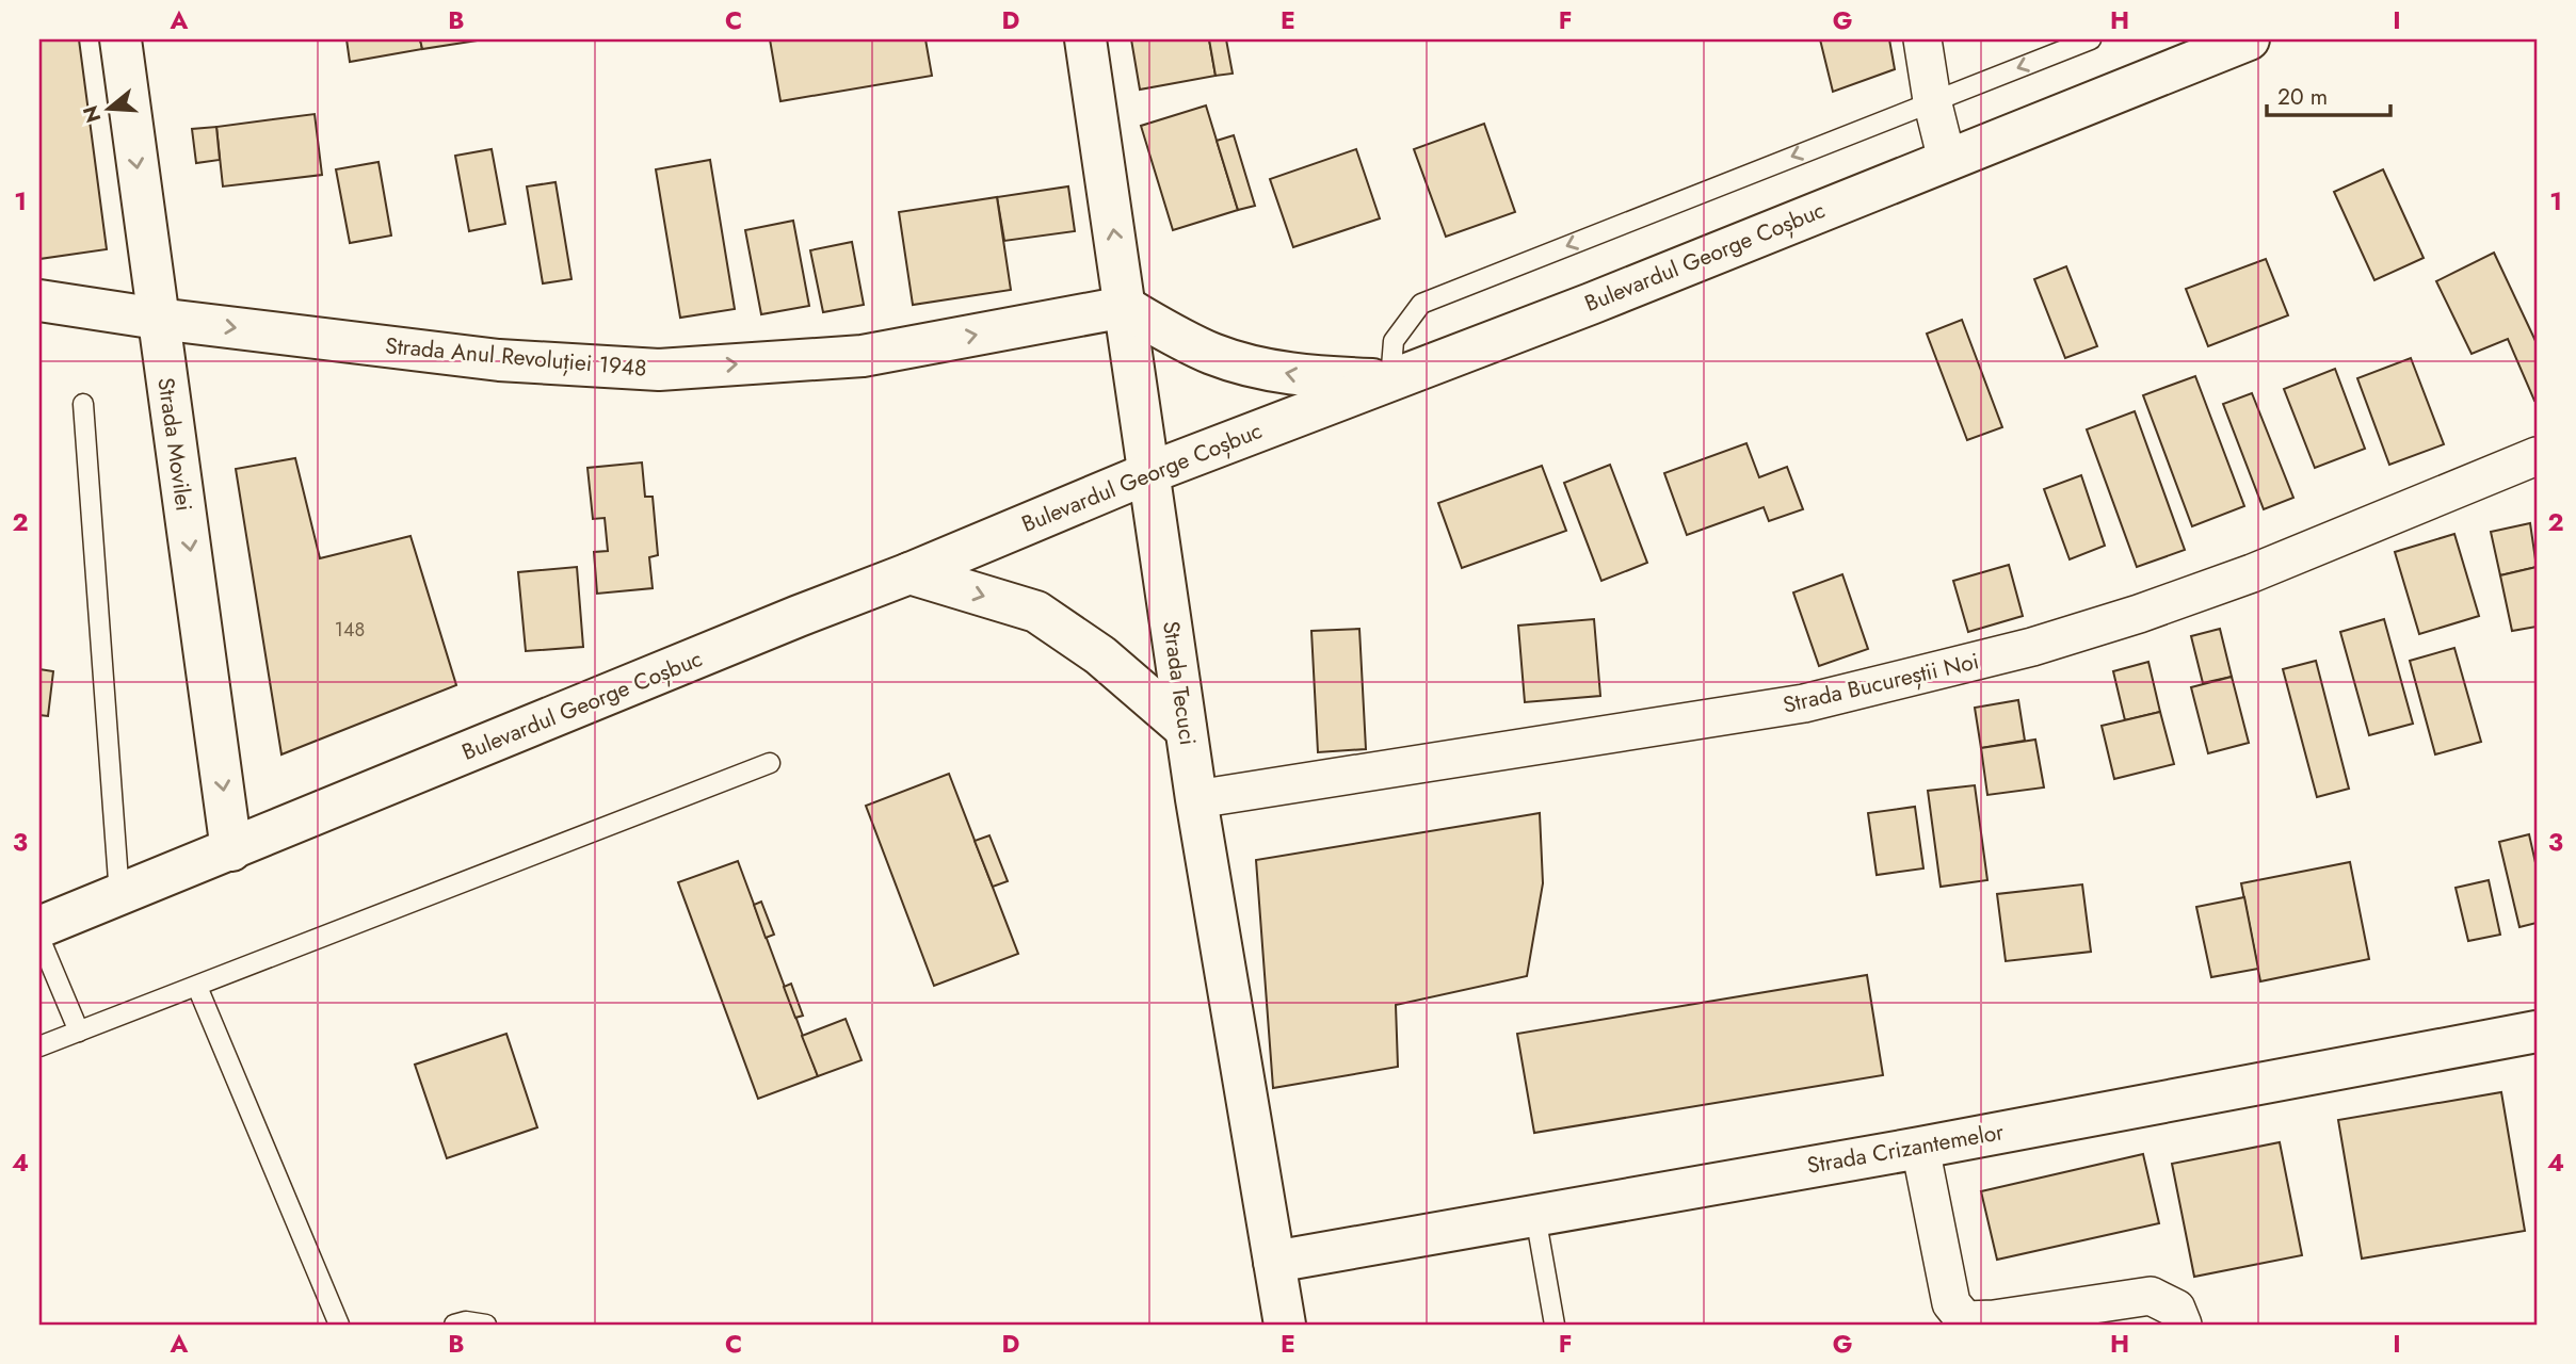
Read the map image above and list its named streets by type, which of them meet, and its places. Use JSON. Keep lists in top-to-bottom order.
{
  "streets": {
    "main road": [
      "Bulevardul George Coșbuc",
      "Strada Anul Revoluției 1948",
      "Strada Movilei",
      "Strada Tecuci",
      "Strada Crizantemelor"
    ],
    "street": ["Strada Bucureștii Noi"]
  },
  "crossings": [
    ["Bulevardul George Coșbuc", "Strada Movilei"],
    ["Bulevardul George Coșbuc", "Strada Tecuci"],
    ["Strada Anul Revoluției 1948", "Strada Movilei"],
    ["Strada Anul Revoluției 1948", "Strada Tecuci"],
    ["Strada Tecuci", "Strada Bucureștii Noi"],
    ["Strada Tecuci", "Strada Crizantemelor"]
  ],
  "one_way": ["Strada Anul Revoluției 1948", "Strada Movilei"],
  "house_numbers": ["148"],
  "scale_bar": "20 m",
  "north": "left",
  "grid": {
    "columns": [
      "A",
      "B",
      "C",
      "D",
      "E",
      "F",
      "G",
      "H",
      "I"
    ],
    "rows": [
      "1",
      "2",
      "3",
      "4"
    ]
  }
}
